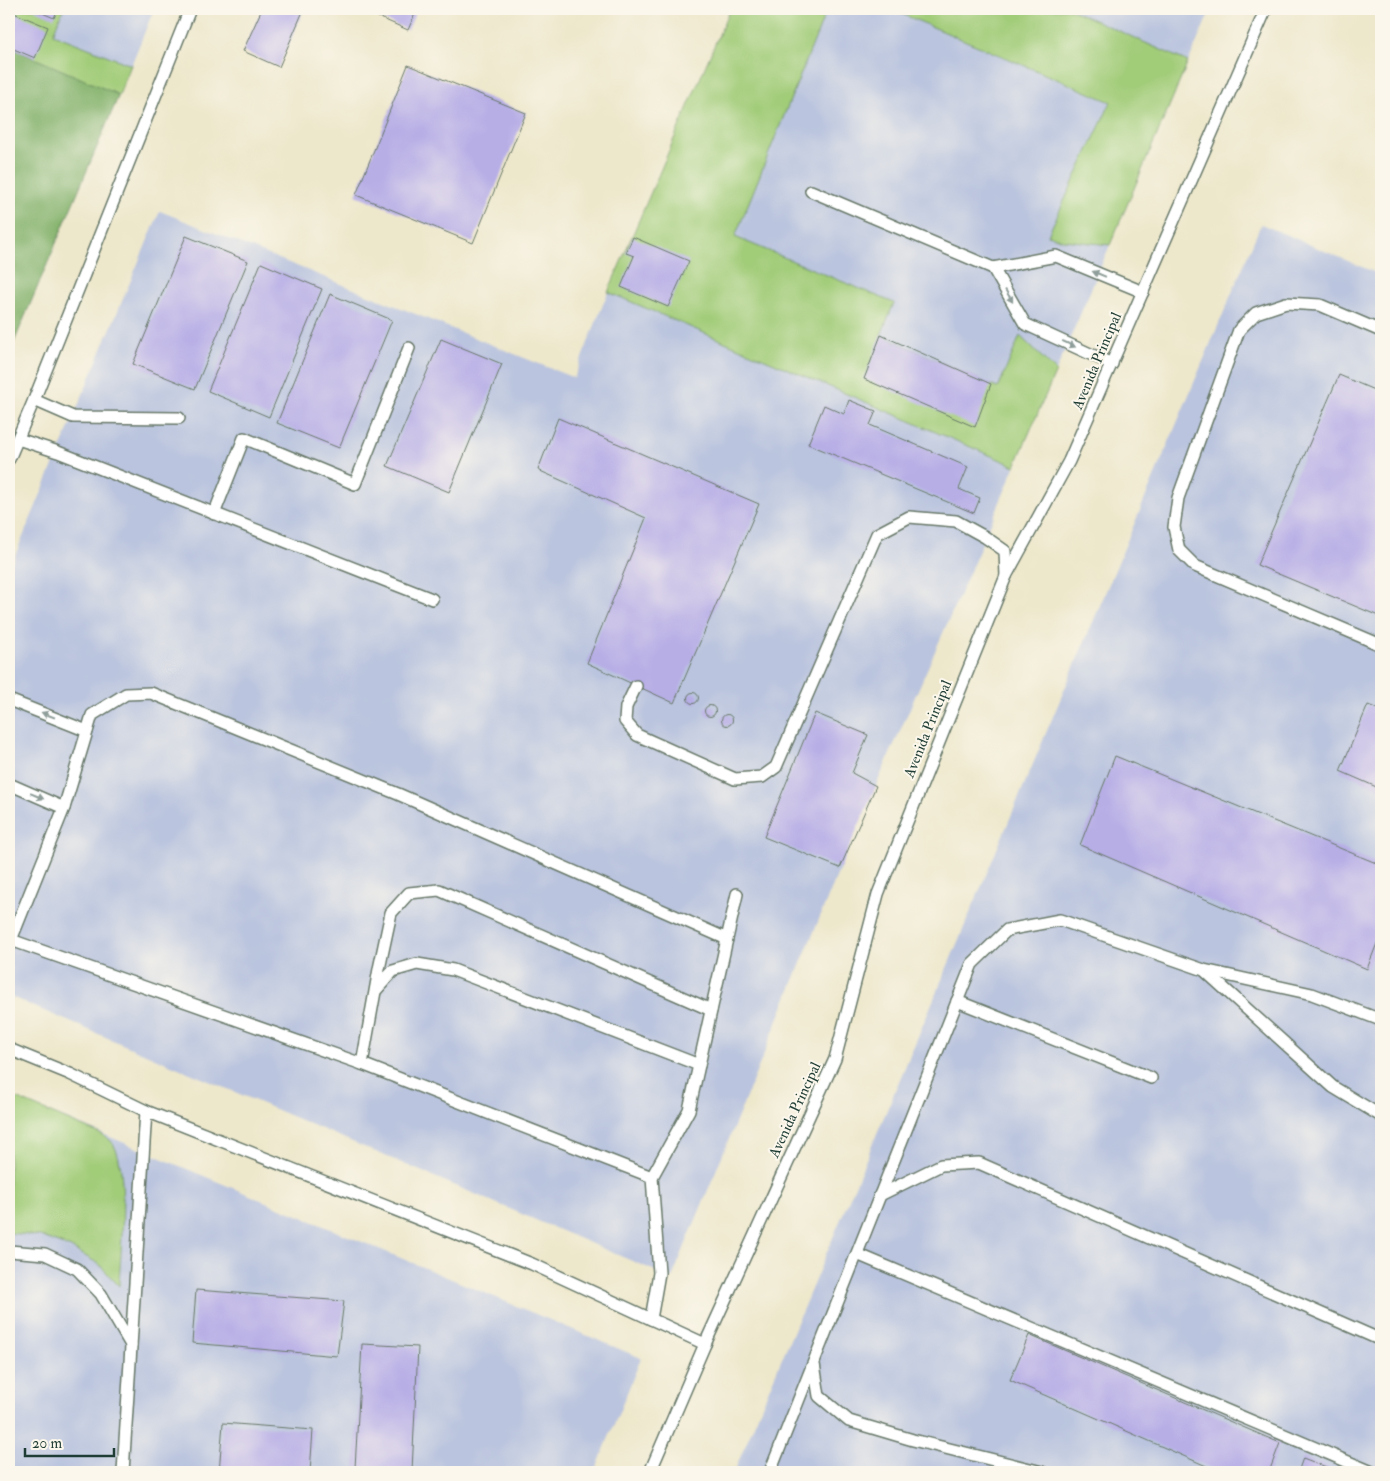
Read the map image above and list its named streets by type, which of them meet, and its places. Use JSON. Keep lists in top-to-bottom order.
{
  "streets": {
    "lane": ["Avenida Principal"]
  },
  "scale_bar": "20 m"
}
